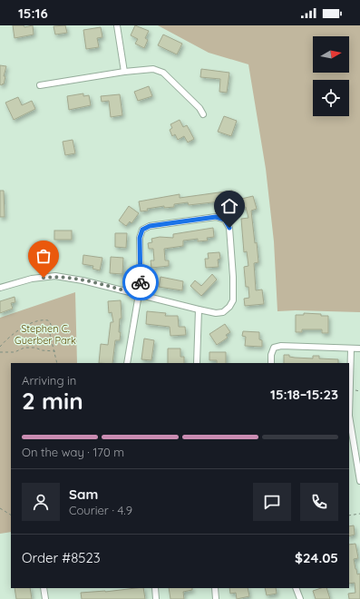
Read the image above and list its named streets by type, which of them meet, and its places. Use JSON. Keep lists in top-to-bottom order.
{
  "parks": ["Stephen C. Guerber Park"],
  "north": "right",
  "page": {
    "status": "15:16",
    "heading": ["2 min", "Arriving in", "15:18–15:23"],
    "panel": [
      "Sam",
      "Courier · 4.9",
      "Order #8523",
      "$24.05"
    ],
    "bar": "On the way · 170 m"
  }
}
